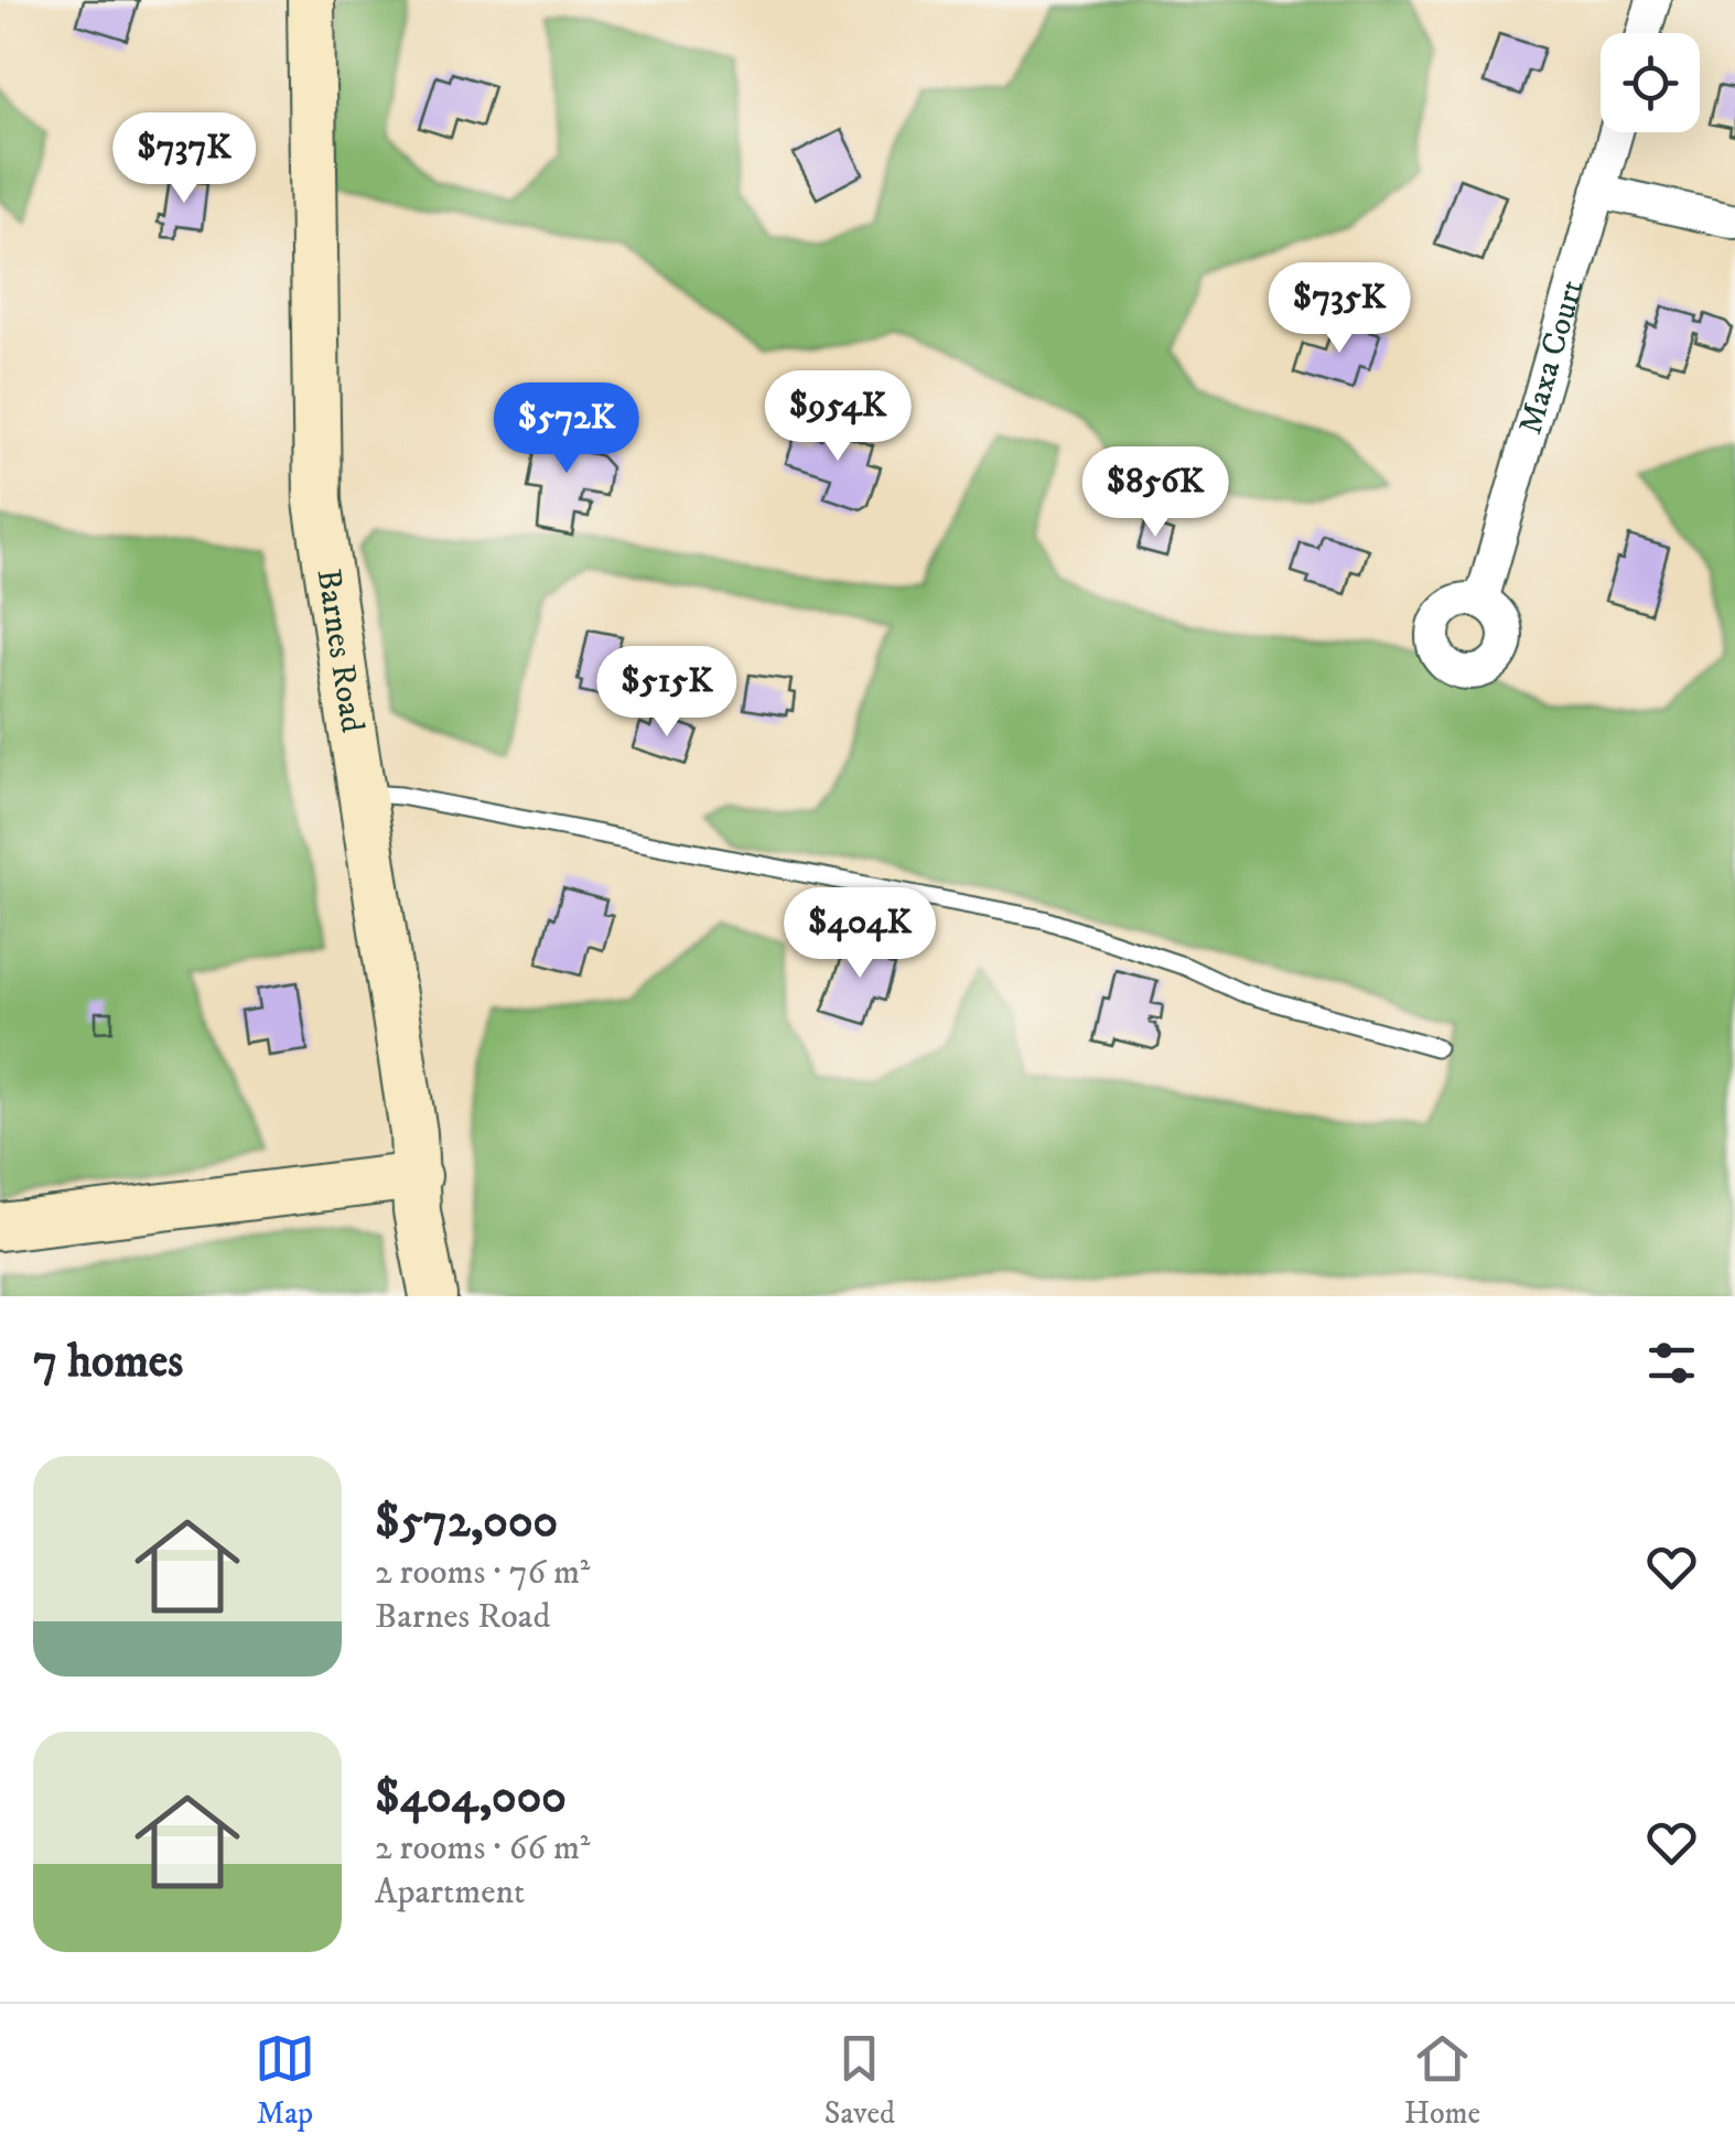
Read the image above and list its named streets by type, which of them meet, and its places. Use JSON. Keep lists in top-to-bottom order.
{
  "streets": {
    "street": ["Maxa Court", "Barnes Road"]
  },
  "page": {
    "price": [
      "$737K",
      "$735K",
      "$954K",
      "$572K",
      "$856K",
      "$515K",
      "$404K"
    ],
    "heading": "7 homes",
    "list": [
      {
        "name": "$572,000",
        "note": "2 rooms · 76 m² · Barnes Road"
      },
      {
        "name": "$404,000",
        "note": "2 rooms · 66 m² · Apartment"
      }
    ],
    "tabs": ["Map", "Saved", "Home"]
  }
}
